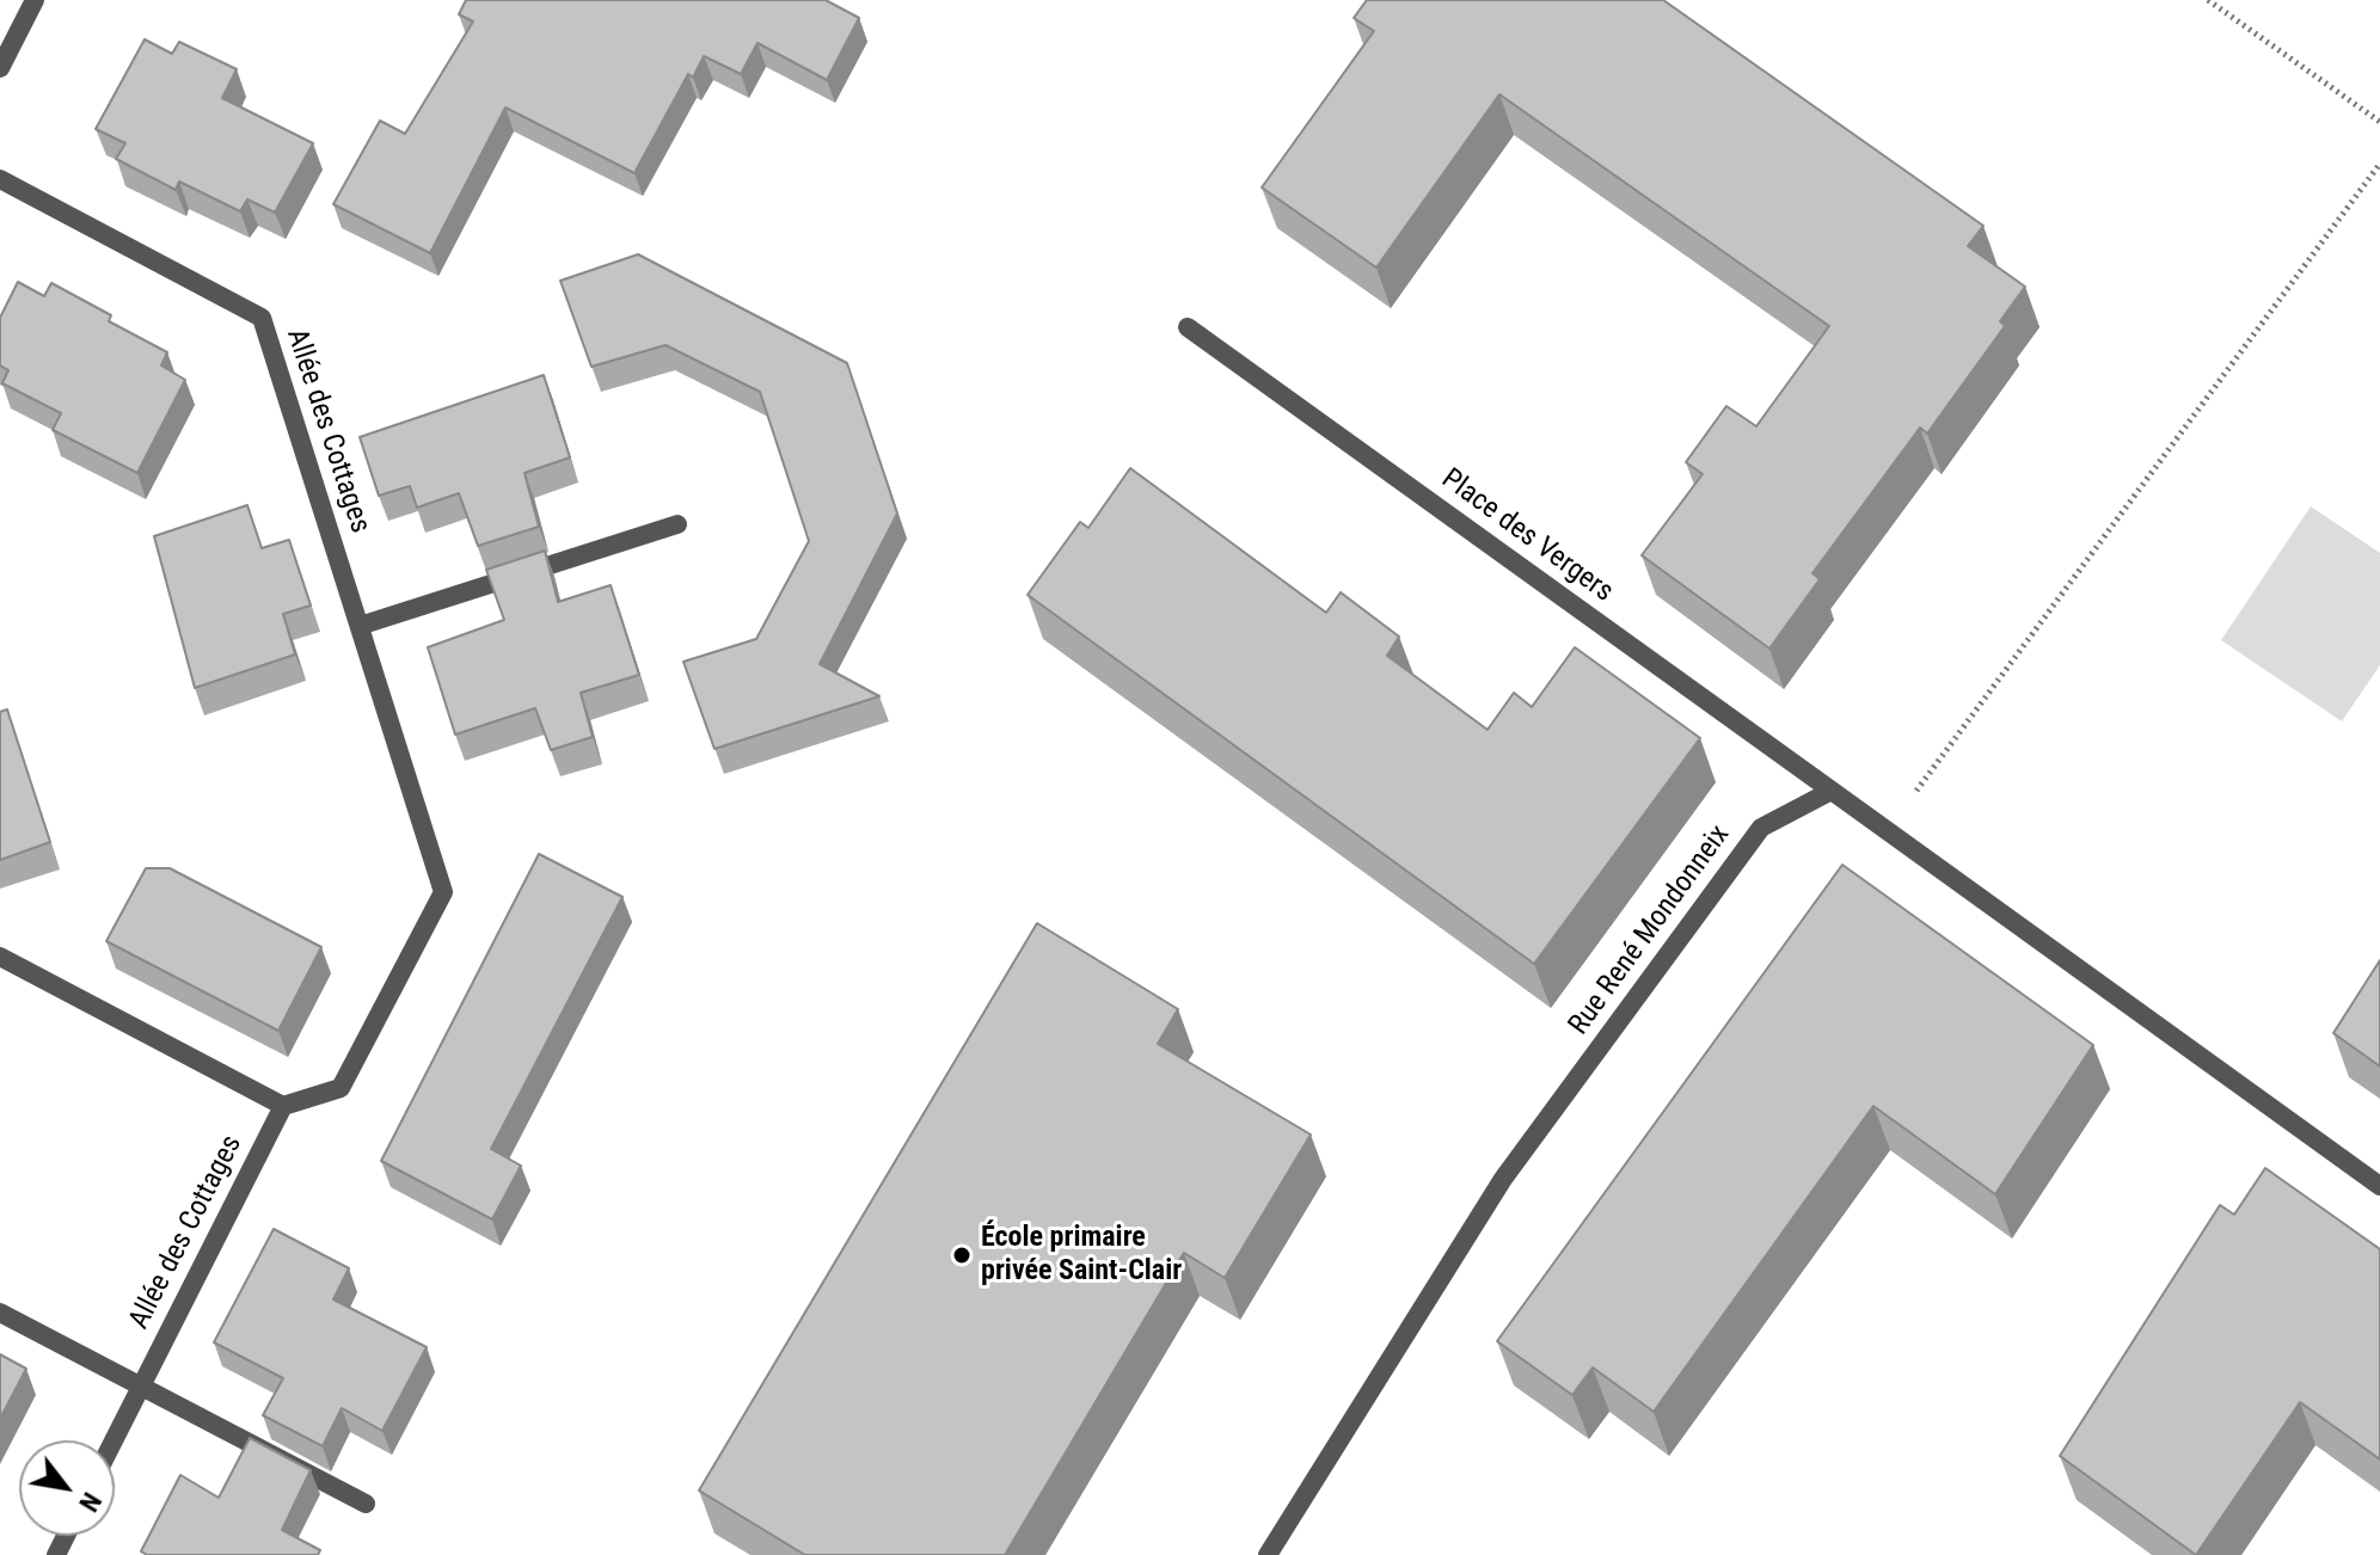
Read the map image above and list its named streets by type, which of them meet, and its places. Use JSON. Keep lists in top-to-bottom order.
{
  "streets": {
    "street": ["Allée des Cottages", "Place des Vergers", "Rue René Mondonneix"]
  },
  "crossings": [
    ["Place des Vergers", "Rue René Mondonneix"]
  ],
  "places": ["École primaire privée Saint-Clair"],
  "north": "bottom right"
}
